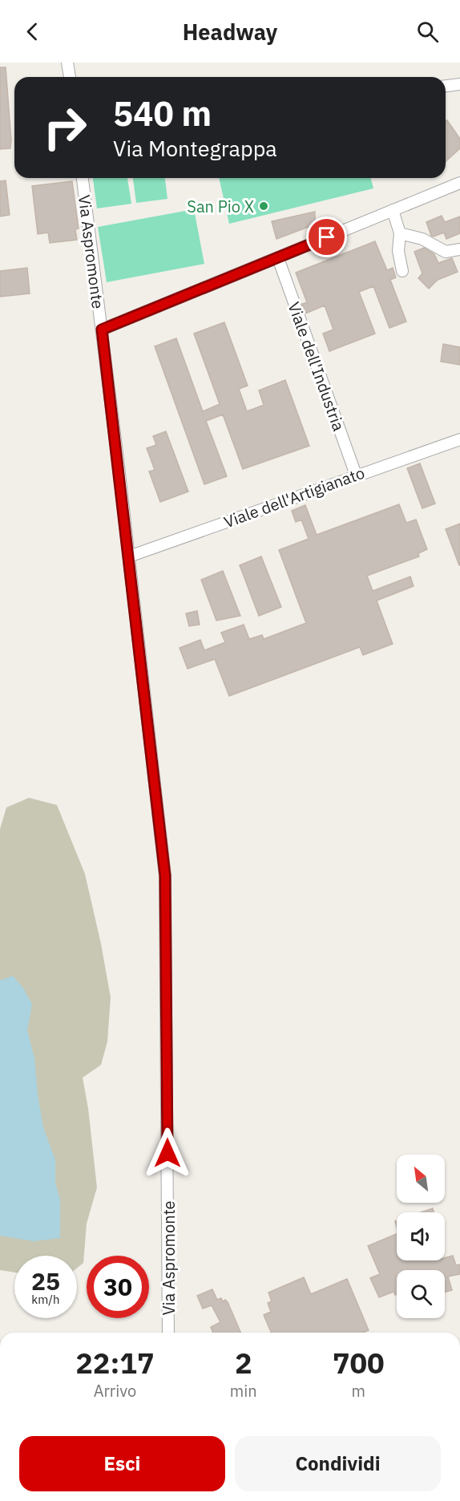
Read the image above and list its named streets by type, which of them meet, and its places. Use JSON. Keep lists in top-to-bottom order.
{
  "streets": {
    "street": ["Via Aspromonte", "Viale dell'Industria", "Viale dell'Artigianato"]
  },
  "crossings": [
    ["Via Aspromonte", "Viale dell'Artigianato"],
    ["Viale dell'Industria", "Viale dell'Artigianato"]
  ],
  "places": ["San Pio X"],
  "north": "top left",
  "page": {
    "header": "Headway",
    "turn": ["540 m", "Via Montegrappa"],
    "speed": "25 km/h",
    "limit": "30",
    "eta": [
      "22:17",
      "Arrivo",
      "2",
      "min",
      "700",
      "m"
    ],
    "buttons": ["Esci", "Condividi"]
  }
}
